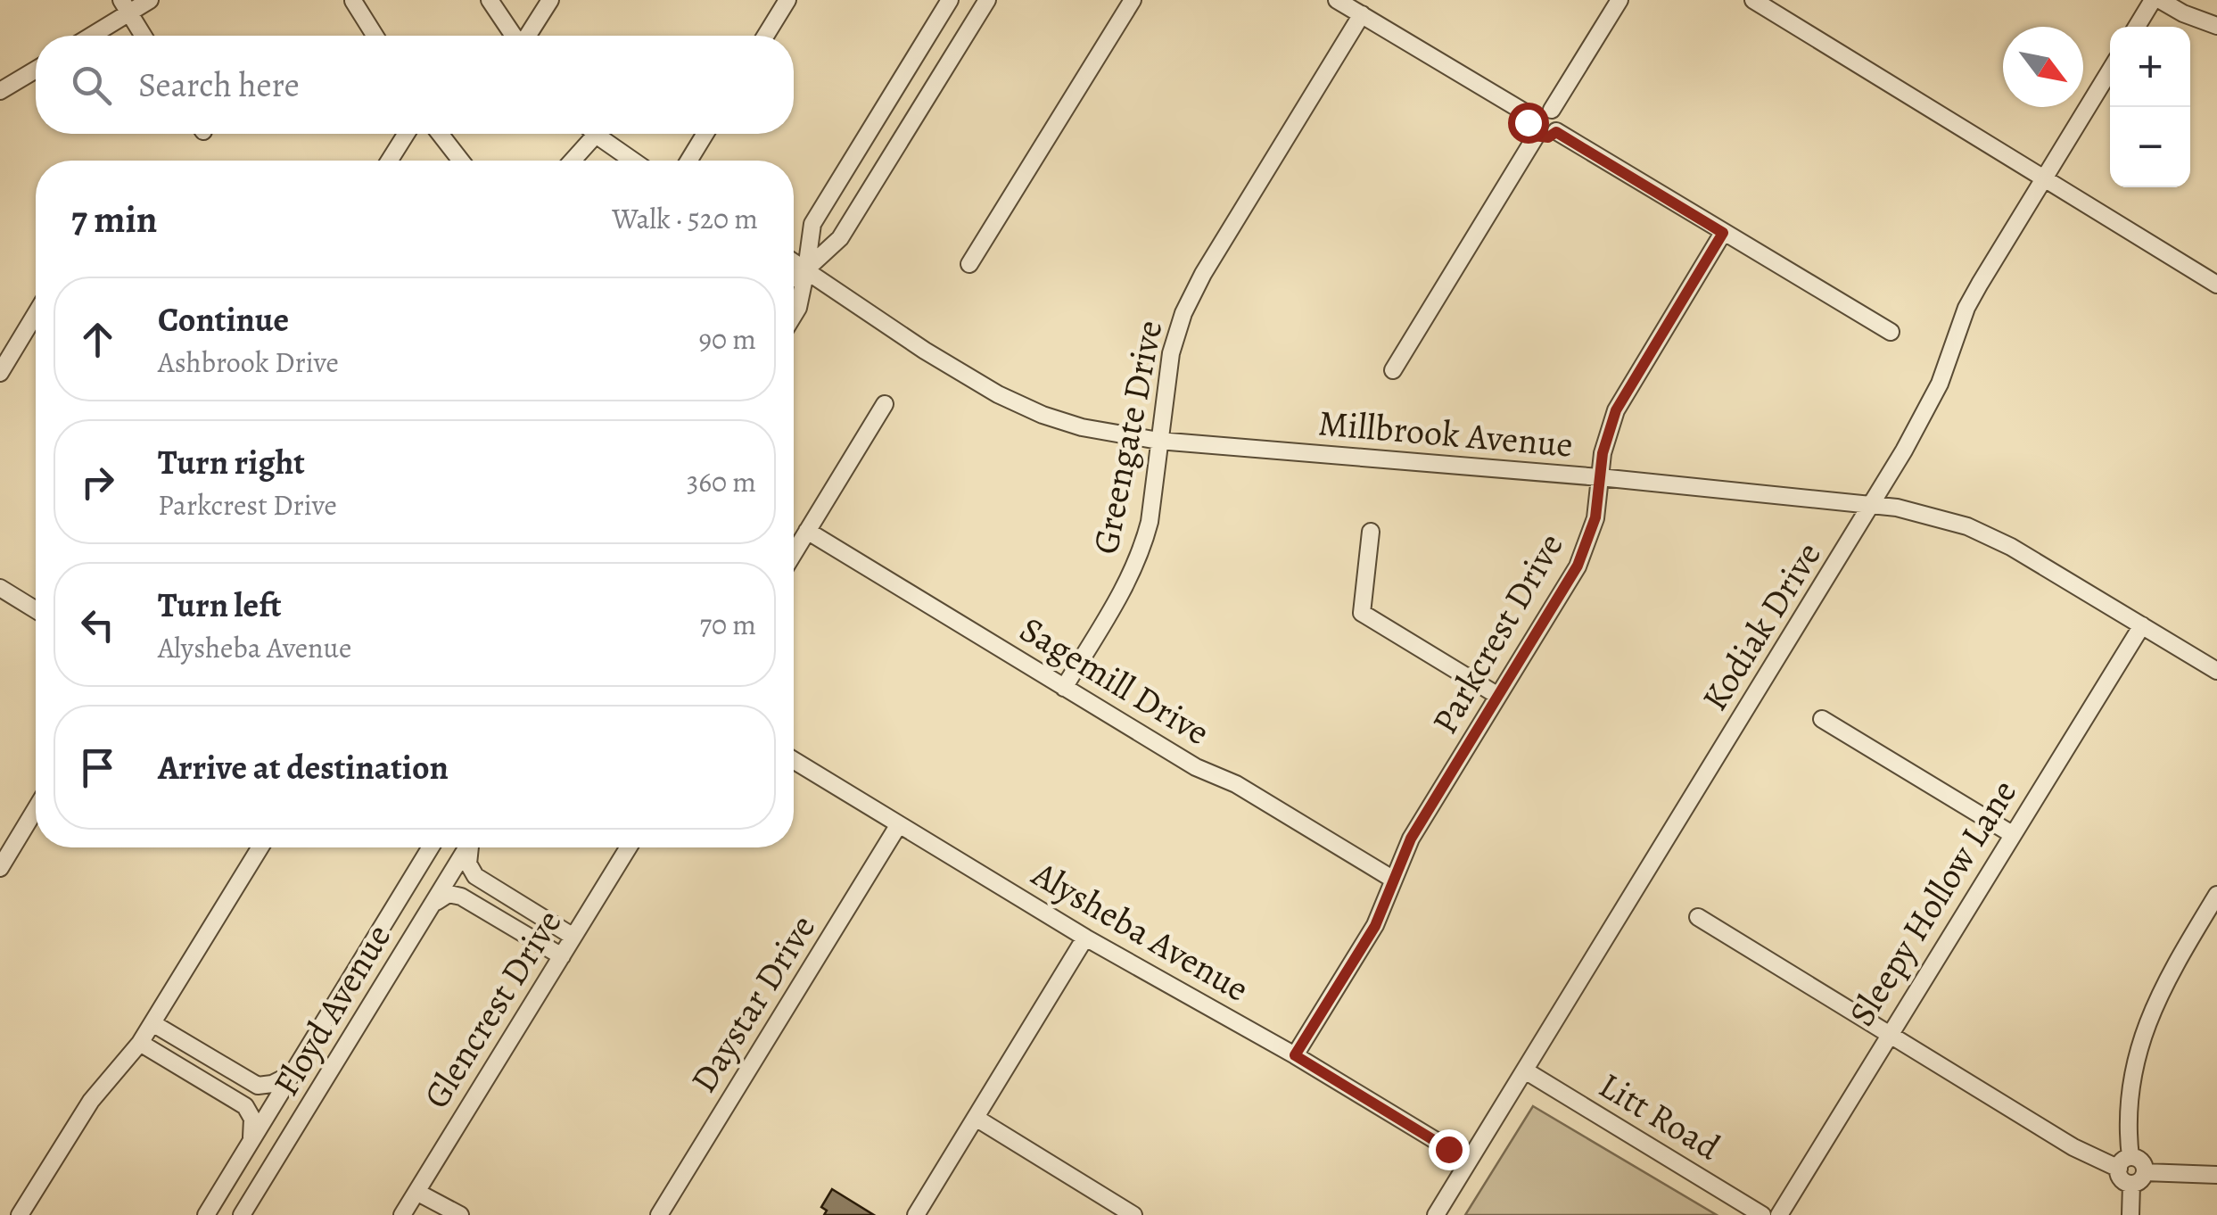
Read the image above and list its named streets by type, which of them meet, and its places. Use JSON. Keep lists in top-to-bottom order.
{
  "streets": {
    "street": [
      "Millbrook Avenue",
      "Greengate Drive",
      "Kodiak Drive",
      "Parkcrest Drive",
      "Sagemill Drive",
      "Sleepy Hollow Lane",
      "Alysheba Avenue",
      "Daystar Drive",
      "Glencrest Drive",
      "Floyd Avenue",
      "Litt Road"
    ]
  },
  "crossings": [
    ["Millbrook Avenue", "Greengate Drive"],
    ["Millbrook Avenue", "Kodiak Drive"],
    ["Millbrook Avenue", "Parkcrest Drive"],
    ["Millbrook Avenue", "Sleepy Hollow Lane"],
    ["Greengate Drive", "Sagemill Drive"],
    ["Kodiak Drive", "Alysheba Avenue"],
    ["Kodiak Drive", "Litt Road"],
    ["Parkcrest Drive", "Sagemill Drive"],
    ["Parkcrest Drive", "Alysheba Avenue"],
    ["Alysheba Avenue", "Daystar Drive"]
  ],
  "north": "bottom right",
  "page": {
    "map_buttons": ["+", "−"],
    "search": "Search here",
    "heading": ["7 min", "Walk · 520 m"],
    "list": [
      ["Continue", "Ashbrook Drive", "90 m"],
      ["Turn right", "Parkcrest Drive", "360 m"],
      ["Turn left", "Alysheba Avenue", "70 m"],
      "Arrive at destination"
    ]
  }
}
